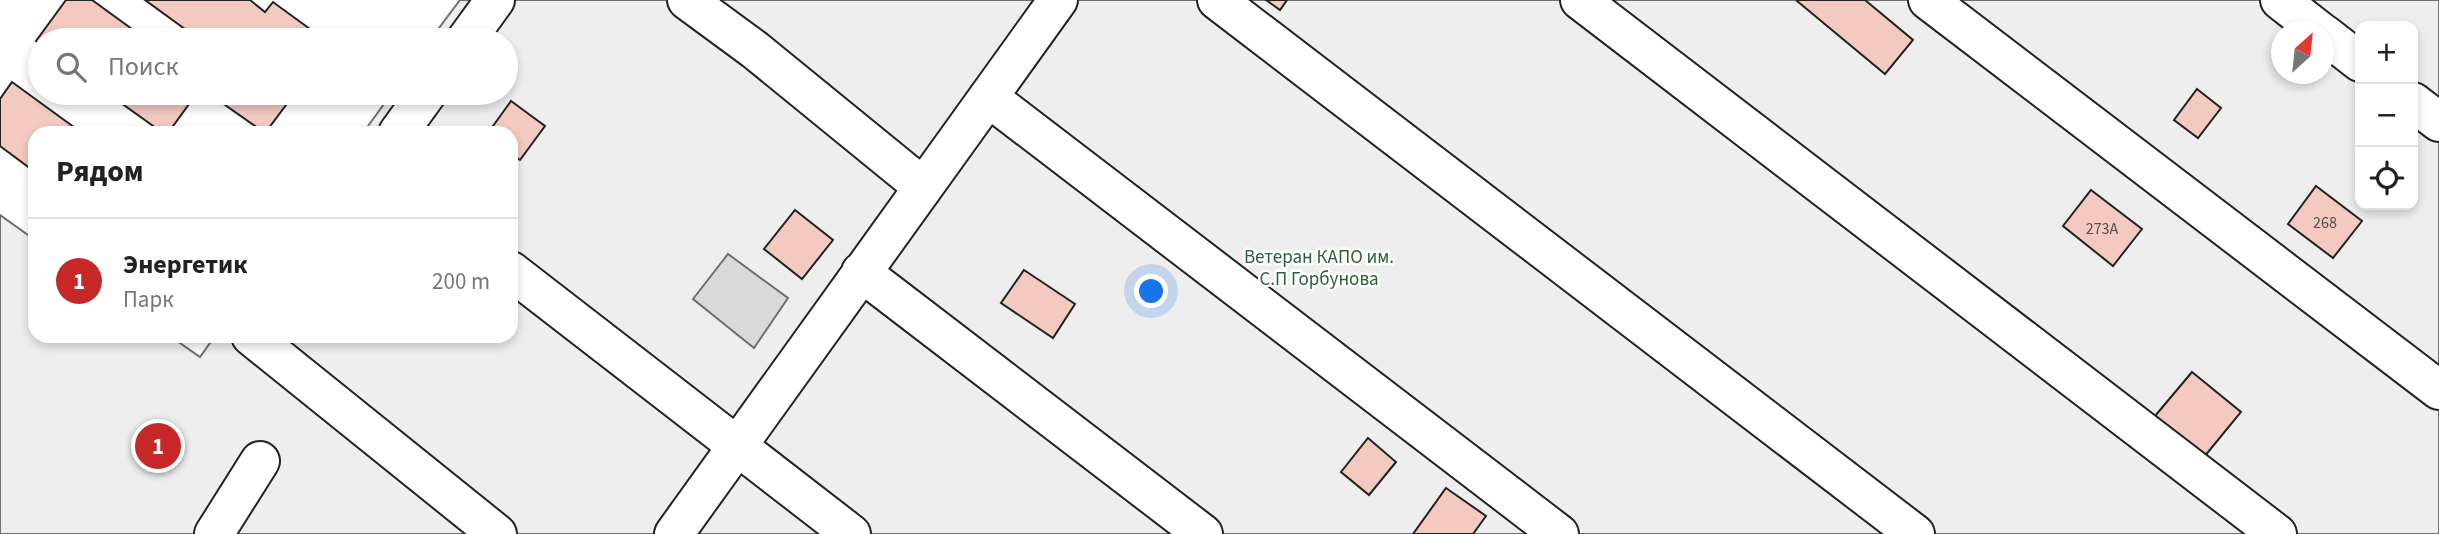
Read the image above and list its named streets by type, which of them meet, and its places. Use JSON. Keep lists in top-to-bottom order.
{
  "parks": ["Ветеран КАПО им. С.П Горбунова"],
  "house_numbers": ["268", "273А"],
  "north": "top right",
  "page": {
    "map_buttons": ["+", "−"],
    "search": "Поиск",
    "heading": "Рядом",
    "list": [
      {
        "mark": "1",
        "name": "Энергетик",
        "note": "Парк",
        "value": "200 m"
      }
    ],
    "pins": "1"
  }
}
